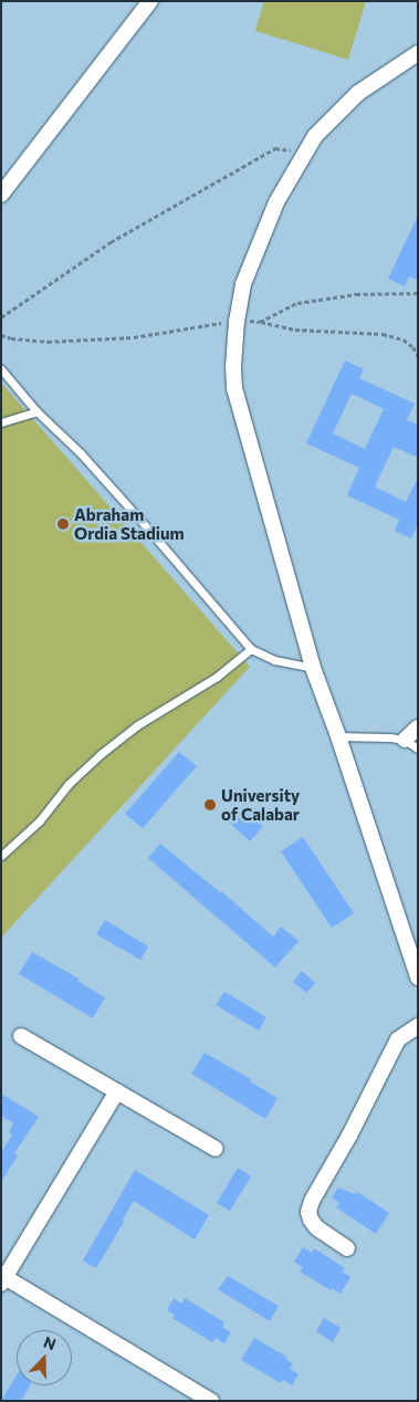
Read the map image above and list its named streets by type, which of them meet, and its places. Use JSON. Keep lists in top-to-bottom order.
{
  "places": ["Abraham Ordia Stadium", "University of Calabar"],
  "north": "top"
}
